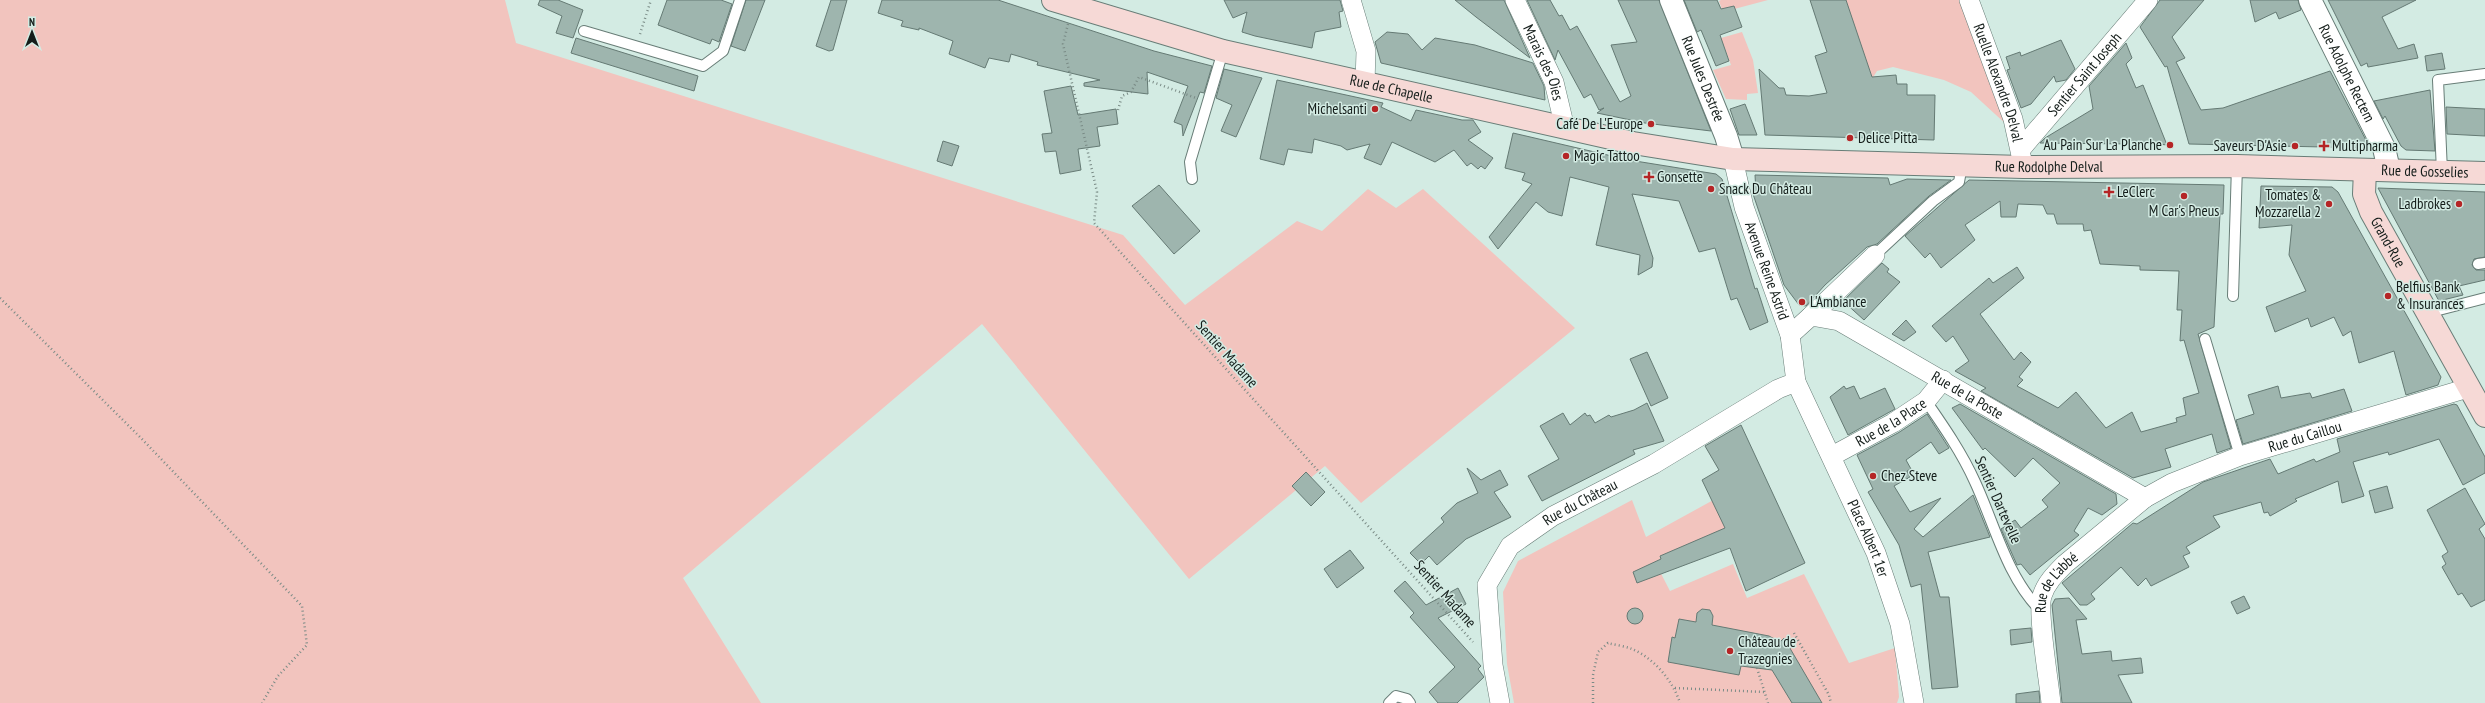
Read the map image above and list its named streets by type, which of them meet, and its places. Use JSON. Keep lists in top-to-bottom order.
{
  "streets": {
    "main road": [
      "Rue de Chapelle",
      "Rue Rodolphe Delval",
      "Rue de Gosselies",
      "Grand-Rue"
    ],
    "street": [
      "Marais des Oies",
      "Rue Adolphe Rectem",
      "Sentier Saint Joseph",
      "Rue Jules Destrée",
      "Ruelle Alexandre Delval",
      "Avenue Reine Astrid",
      "Rue de la Poste",
      "Rue de la Place",
      "Rue du Caillou",
      "Rue du Château",
      "Place Albert 1er",
      "Rue de L'abbé"
    ],
    "lane": ["Sentier Dartevelle"],
    "path": ["Sentier Madame"]
  },
  "crossings": [
    ["Marais des Oies", "Rue de Chapelle"],
    ["Rue Adolphe Rectem", "Rue de Gosselies"],
    ["Sentier Saint Joseph", "Ruelle Alexandre Delval"],
    ["Sentier Saint Joseph", "Rue Rodolphe Delval"],
    ["Rue Jules Destrée", "Rue de Chapelle"],
    ["Rue Jules Destrée", "Rue Rodolphe Delval"],
    ["Rue Jules Destrée", "Avenue Reine Astrid"],
    ["Ruelle Alexandre Delval", "Rue Rodolphe Delval"],
    ["Rue de Chapelle", "Rue Rodolphe Delval"],
    ["Rue de Chapelle", "Avenue Reine Astrid"],
    ["Rue de Chapelle", "Sentier Madame"],
    ["Rue Rodolphe Delval", "Rue de Gosselies"],
    ["Rue Rodolphe Delval", "Grand-Rue"],
    ["Rue Rodolphe Delval", "Avenue Reine Astrid"],
    ["Rue de Gosselies", "Grand-Rue"],
    ["Grand-Rue", "Rue du Caillou"],
    ["Avenue Reine Astrid", "Rue du Château"],
    ["Avenue Reine Astrid", "Place Albert 1er"],
    ["Sentier Madame", "Rue du Château"],
    ["Rue de la Poste", "Rue de la Place"],
    ["Rue de la Poste", "Rue du Caillou"],
    ["Rue de la Poste", "Rue de L'abbé"],
    ["Rue de la Place", "Sentier Dartevelle"],
    ["Rue de la Place", "Place Albert 1er"],
    ["Rue du Caillou", "Rue de L'abbé"],
    ["Sentier Dartevelle", "Rue de L'abbé"],
    ["Rue du Château", "Place Albert 1er"]
  ],
  "places": {
    "other": [
      "Michelsanti",
      "Café De L'Europe",
      "Delice Pitta",
      "Au Pain Sur La Planche",
      "Saveurs D'Asie",
      "Magic Tattoo",
      "Snack Du Château",
      "M Car's Pneus",
      "Tomates & Mozzarella 2",
      "Ladbrokes",
      "Belfius Bank & Insurances",
      "L'Ambiance",
      "Chez Steve",
      "Château de Trazegnies"
    ],
    "health": ["Multipharma", "Gonsette", "LeClerc"]
  },
  "north": "top"
}
